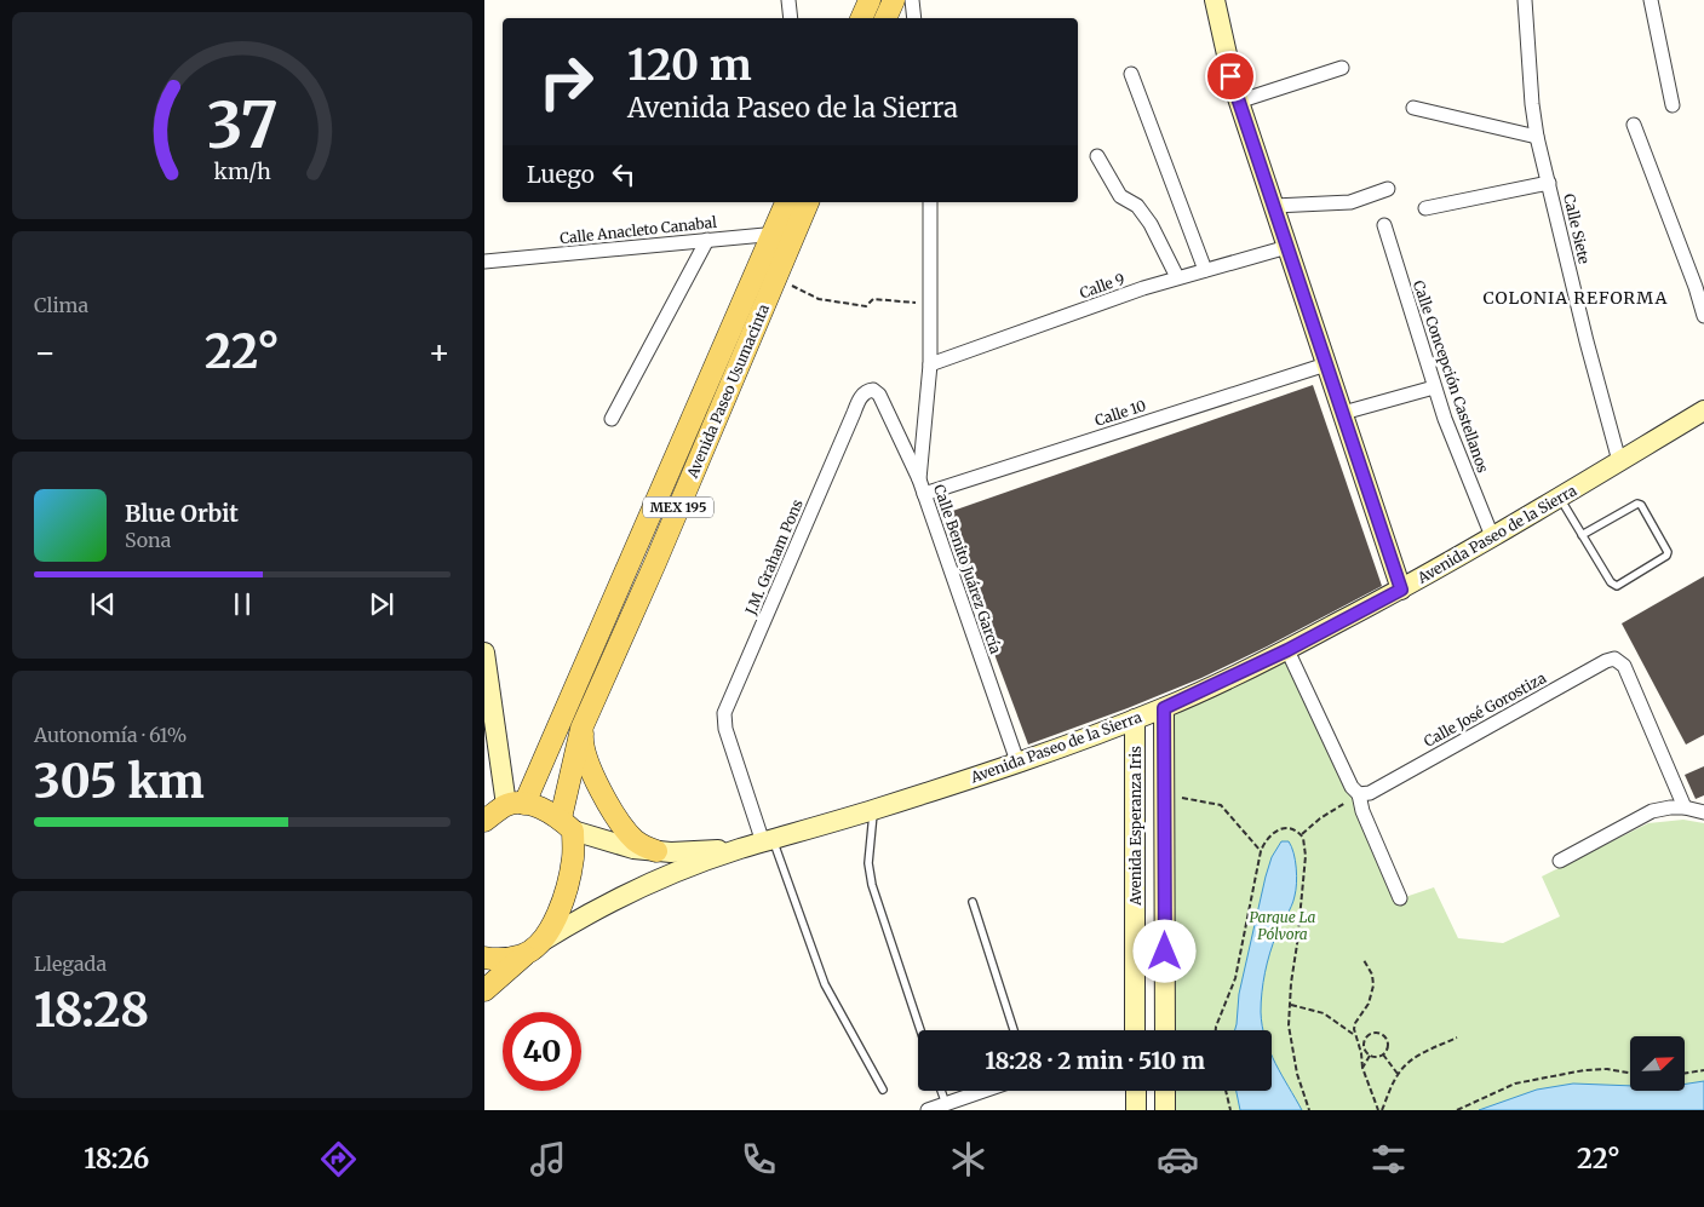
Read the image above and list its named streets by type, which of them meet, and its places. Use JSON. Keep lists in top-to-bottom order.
{
  "streets": {
    "main road": [
      "Avenida Paseo Usumacinta",
      "MEX 195",
      "Avenida Paseo de la Sierra",
      "Avenida Esperanza Iris"
    ],
    "street": [
      "Calle Siete",
      "Calle Anacleto Canabal",
      "Calle 9",
      "Calle Concepción Castellanos",
      "Calle 10",
      "J.M. Graham Pons",
      "Calle Benito Juárez García",
      "Calle José Gorostiza"
    ]
  },
  "crossings": [
    ["Calle Siete", "Avenida Paseo de la Sierra"],
    ["Calle Anacleto Canabal", "Avenida Paseo Usumacinta"],
    ["Calle 9", "Calle Benito Juárez García"],
    ["Calle Concepción Castellanos", "Avenida Paseo de la Sierra"],
    ["Avenida Paseo Usumacinta", "Avenida Paseo de la Sierra"],
    ["Calle 10", "Calle Benito Juárez García"],
    ["Avenida Paseo de la Sierra", "J.M. Graham Pons"],
    ["Avenida Paseo de la Sierra", "Calle Benito Juárez García"],
    ["Avenida Paseo de la Sierra", "Avenida Esperanza Iris"],
    ["J.M. Graham Pons", "Calle Benito Juárez García"]
  ],
  "districts": ["COLONIA REFORMA"],
  "parks": ["Parque La Pólvora"],
  "north": "top right",
  "page": {
    "turn": ["120 m", "Avenida Paseo de la Sierra"],
    "then": "Luego",
    "tile": [
      "Clima",
      ["Autonomía · 61%", "305 km"],
      ["Llegada", "18:28"]
    ],
    "heat": ["−", "22°", "+"],
    "song": ["Blue Orbit", "Sona"],
    "limit": "40",
    "trip": "18:28 · 2 min · 510 m",
    "tabs": ["18:26", "22°"],
    "gauge": ["37", "km/h"]
  }
}
